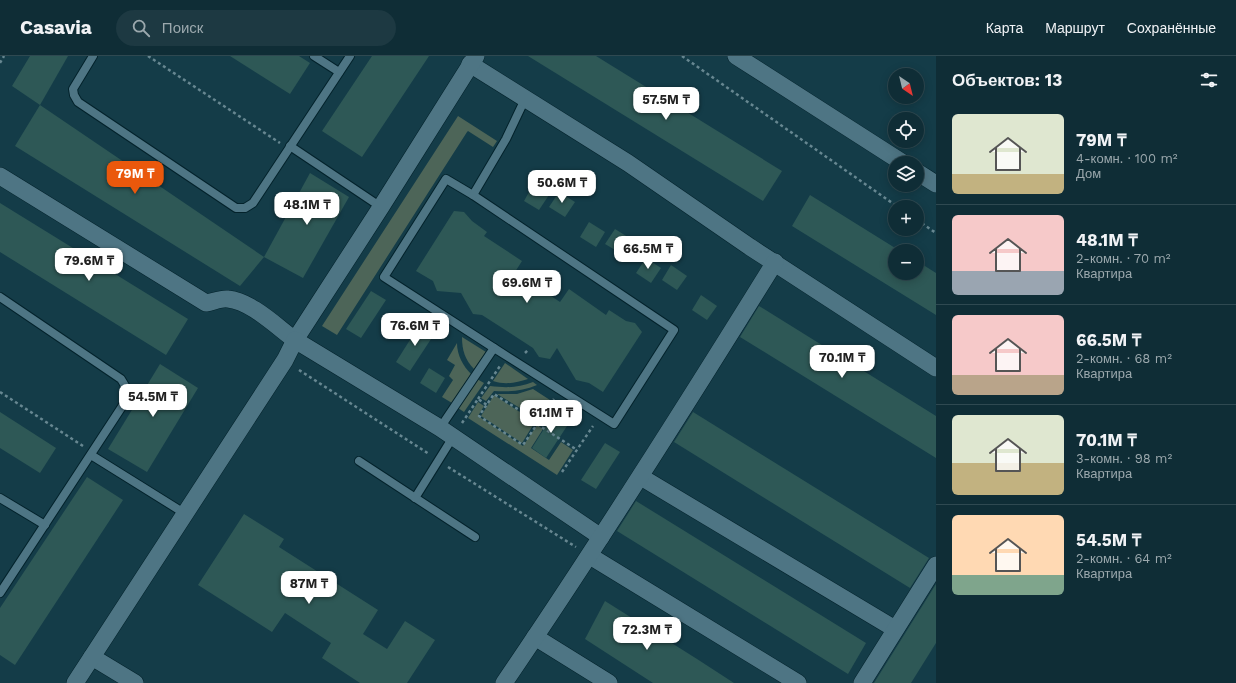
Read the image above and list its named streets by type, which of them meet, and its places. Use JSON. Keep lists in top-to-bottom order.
{
  "north": "bottom right",
  "page": {
    "header": "Casavia",
    "search": "Поиск",
    "nav": ["Карта", "Маршрут", "Сохранённые"],
    "heading": "Объектов: 13",
    "map_buttons": ["+", "−"],
    "price": [
      "57.5M ₸",
      "79M ₸",
      "50.6M ₸",
      "48.1M ₸",
      "66.5M ₸",
      "79.6M ₸",
      "69.6M ₸",
      "76.6M ₸",
      "70.1M ₸",
      "54.5M ₸",
      "61.1M ₸",
      "87M ₸",
      "72.3M ₸"
    ],
    "list": [
      {
        "name": "79M ₸",
        "note": "4-комн. · 100 m² · Дом"
      },
      {
        "name": "48.1M ₸",
        "note": "2-комн. · 70 m² · Квартира"
      },
      {
        "name": "66.5M ₸",
        "note": "2-комн. · 68 m² · Квартира"
      },
      {
        "name": "70.1M ₸",
        "note": "3-комн. · 98 m² · Квартира"
      },
      {
        "name": "54.5M ₸",
        "note": "2-комн. · 64 m² · Квартира"
      }
    ]
  }
}
